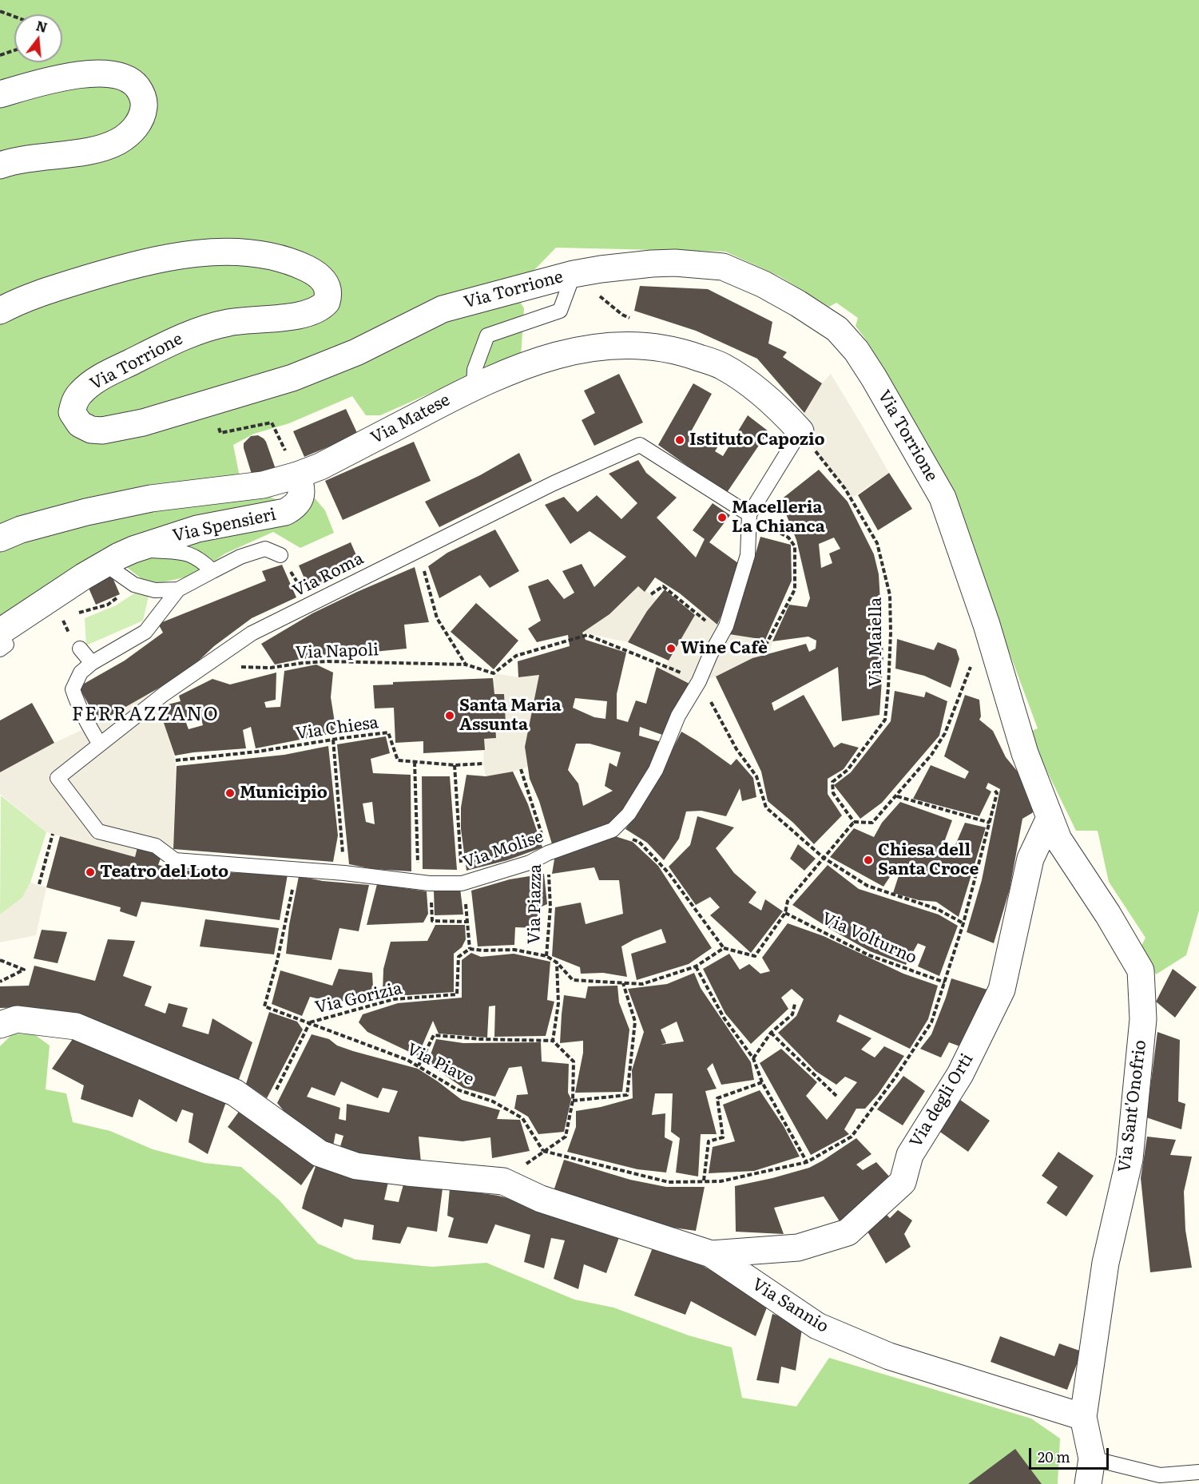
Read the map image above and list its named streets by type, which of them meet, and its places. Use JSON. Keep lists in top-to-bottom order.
{
  "streets": {
    "street": [
      "Via Torrione",
      "Via Matese",
      "Via Spensieri",
      "Via degli Orti",
      "Via Sant'Onofrio",
      "Via Sannio"
    ],
    "lane": ["Via Roma", "Via Molise"],
    "path": [
      "Via Maiella",
      "Via Napoli",
      "Via Chiesa",
      "Via Piazza",
      "Via Volturno",
      "Via Gorizia",
      "Via Piave"
    ]
  },
  "crossings": [
    ["Via Torrione", "Via Matese"],
    ["Via Torrione", "Via degli Orti"],
    ["Via Torrione", "Via Sant'Onofrio"],
    ["Via Matese", "Via Spensieri"],
    ["Via Matese", "Via Maiella"],
    ["Via Roma", "Via Napoli"],
    ["Via Roma", "Via Molise"],
    ["Via Molise", "Via Piazza"],
    ["Via Molise", "Via Piave"],
    ["Via Gorizia", "Via Piave"],
    ["Via degli Orti", "Via Sant'Onofrio"],
    ["Via degli Orti", "Via Sannio"],
    ["Via Sant'Onofrio", "Via Sannio"]
  ],
  "districts": ["FERRAZZANO"],
  "places": [
    "Istituto Capozio",
    "Macelleria La Chianca",
    "Wine Cafè",
    "Santa Maria Assunta",
    "Municipio",
    "Chiesa dell Santa Croce",
    "Teatro del Loto"
  ],
  "scale_bar": "20 m",
  "north": "top"
}
